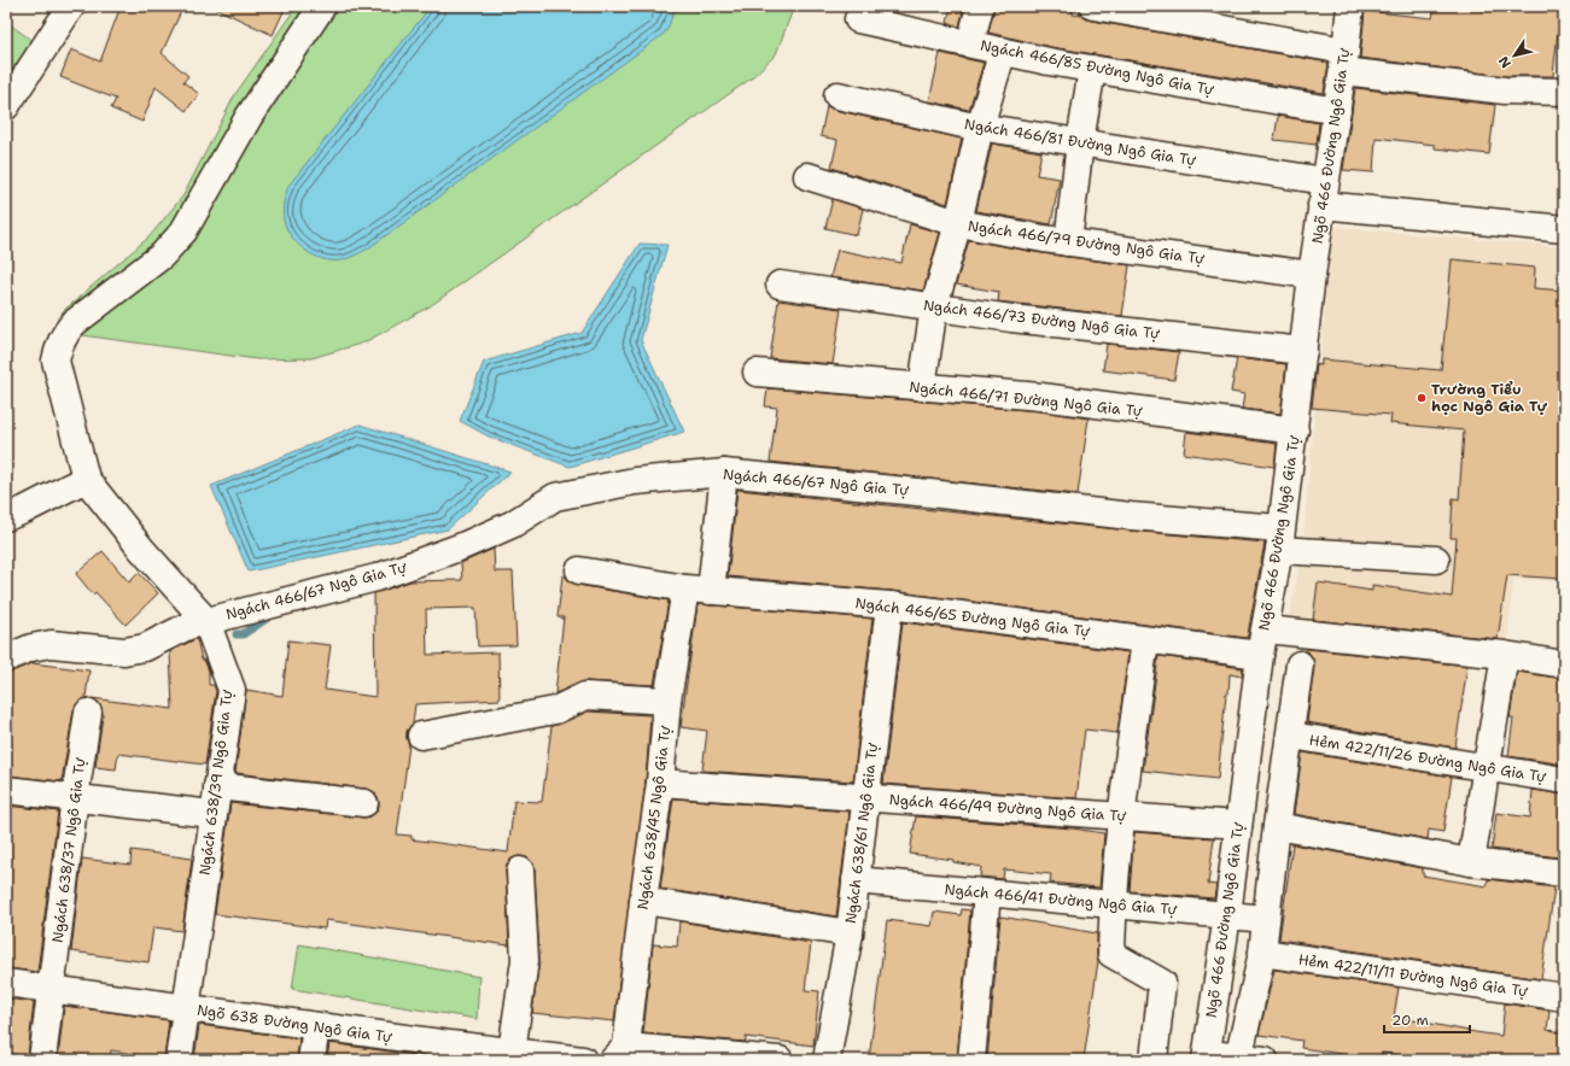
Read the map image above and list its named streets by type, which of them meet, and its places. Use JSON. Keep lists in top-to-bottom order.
{
  "streets": {
    "street": [
      "Ngách 466/85 Đường Ngô Gia Tự",
      "Ngách 466/81 Đường Ngô Gia Tự",
      "Ngõ 466 Đường Ngô Gia Tự",
      "Ngách 466/79 Đường Ngô Gia Tự",
      "Ngách 466/73 Đường Ngô Gia Tự",
      "Ngách 466/71 Đường Ngô Gia Tự",
      "Ngách 466/67 Ngô Gia Tự",
      "Ngách 466/65 Đường Ngô Gia Tự",
      "Hẻm 422/11/26 Đường Ngô Gia Tự",
      "Ngách 638/39 Ngô Gia Tự",
      "Ngách 466/49 Đường Ngô Gia Tự",
      "Ngách 638/45 Ngô Gia Tự",
      "Ngách 638/61 Ngô Gia Tự",
      "Ngách 638/37 Ngô Gia Tự",
      "Ngách 466/41 Đường Ngô Gia Tự",
      "Hẻm 422/11/11 Đường Ngô Gia Tự",
      "Ngõ 638 Đường Ngô Gia Tự"
    ]
  },
  "crossings": [
    ["Ngách 466/85 Đường Ngô Gia Tự", "Ngõ 466 Đường Ngô Gia Tự"],
    ["Ngách 466/81 Đường Ngô Gia Tự", "Ngõ 466 Đường Ngô Gia Tự"],
    ["Ngõ 466 Đường Ngô Gia Tự", "Ngách 466/79 Đường Ngô Gia Tự"],
    ["Ngõ 466 Đường Ngô Gia Tự", "Ngách 466/73 Đường Ngô Gia Tự"],
    ["Ngõ 466 Đường Ngô Gia Tự", "Ngách 466/71 Đường Ngô Gia Tự"],
    ["Ngõ 466 Đường Ngô Gia Tự", "Ngách 466/67 Ngô Gia Tự"],
    ["Ngõ 466 Đường Ngô Gia Tự", "Ngách 466/65 Đường Ngô Gia Tự"],
    ["Ngõ 466 Đường Ngô Gia Tự", "Ngách 466/49 Đường Ngô Gia Tự"],
    ["Ngõ 466 Đường Ngô Gia Tự", "Ngách 466/41 Đường Ngô Gia Tự"],
    ["Ngách 466/67 Ngô Gia Tự", "Ngách 638/39 Ngô Gia Tự"],
    ["Ngách 466/67 Ngô Gia Tự", "Ngách 638/45 Ngô Gia Tự"],
    ["Ngách 466/65 Đường Ngô Gia Tự", "Ngách 638/45 Ngô Gia Tự"],
    ["Ngách 466/65 Đường Ngô Gia Tự", "Ngách 638/61 Ngô Gia Tự"],
    ["Ngách 638/39 Ngô Gia Tự", "Ngõ 638 Đường Ngô Gia Tự"],
    ["Ngách 466/49 Đường Ngô Gia Tự", "Ngách 638/45 Ngô Gia Tự"],
    ["Ngách 466/49 Đường Ngô Gia Tự", "Ngách 638/61 Ngô Gia Tự"],
    ["Ngách 638/61 Ngô Gia Tự", "Ngách 466/41 Đường Ngô Gia Tự"],
    ["Ngách 638/37 Ngô Gia Tự", "Ngõ 638 Đường Ngô Gia Tự"]
  ],
  "places": ["Trường Tiểu học Ngô Gia Tự"],
  "scale_bar": "20 m",
  "north": "bottom left"
}
